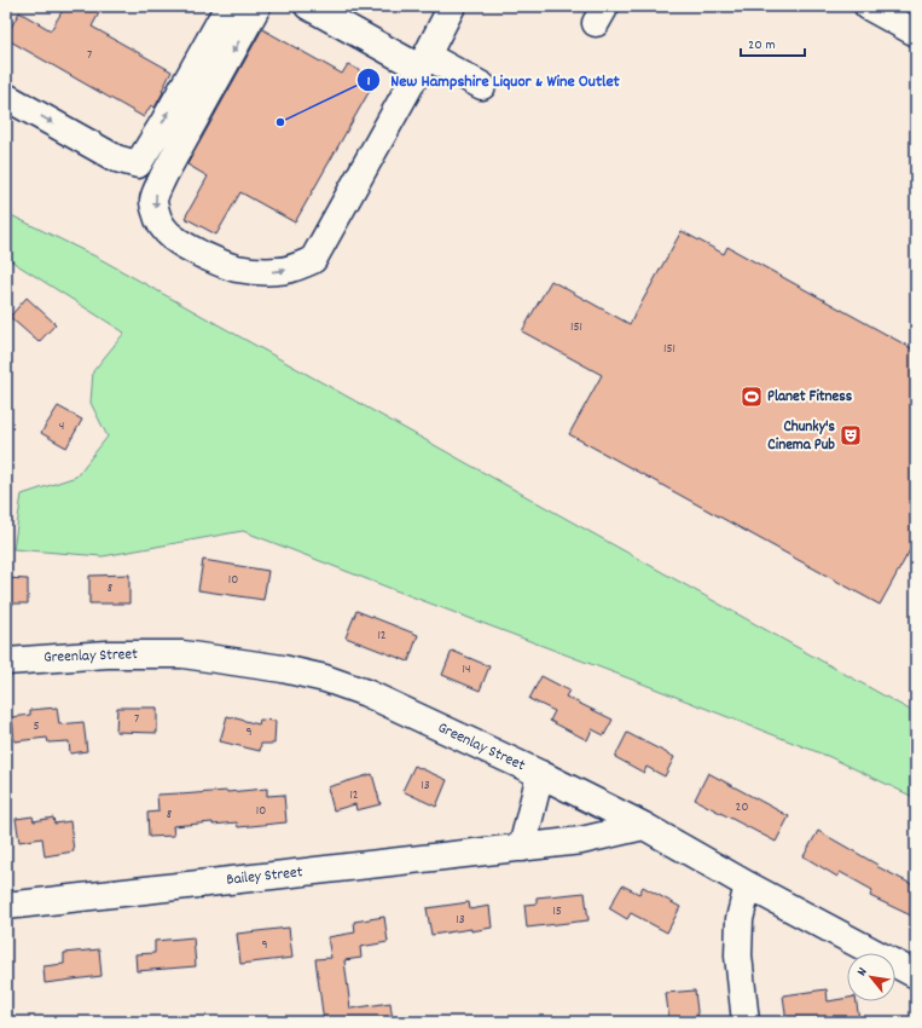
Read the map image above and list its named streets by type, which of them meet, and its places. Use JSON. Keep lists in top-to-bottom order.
{
  "streets": {
    "street": ["Greenlay Street", "Bailey Street"]
  },
  "crossings": [
    ["Greenlay Street", "Bailey Street"]
  ],
  "places": {
    "other": ["New Hampshire Liquor & Wine Outlet"],
    "sports": ["Planet Fitness"],
    "theatre": ["Chunky's Cinema Pub"]
  },
  "house_numbers": [
    "7",
    "151",
    "151",
    "4",
    "10",
    "8",
    "12",
    "14",
    "7",
    "5",
    "9",
    "13",
    "12",
    "20",
    "10",
    "8",
    "15",
    "13",
    "9"
  ],
  "scale_bar": "20 m",
  "north": "top left"
}
